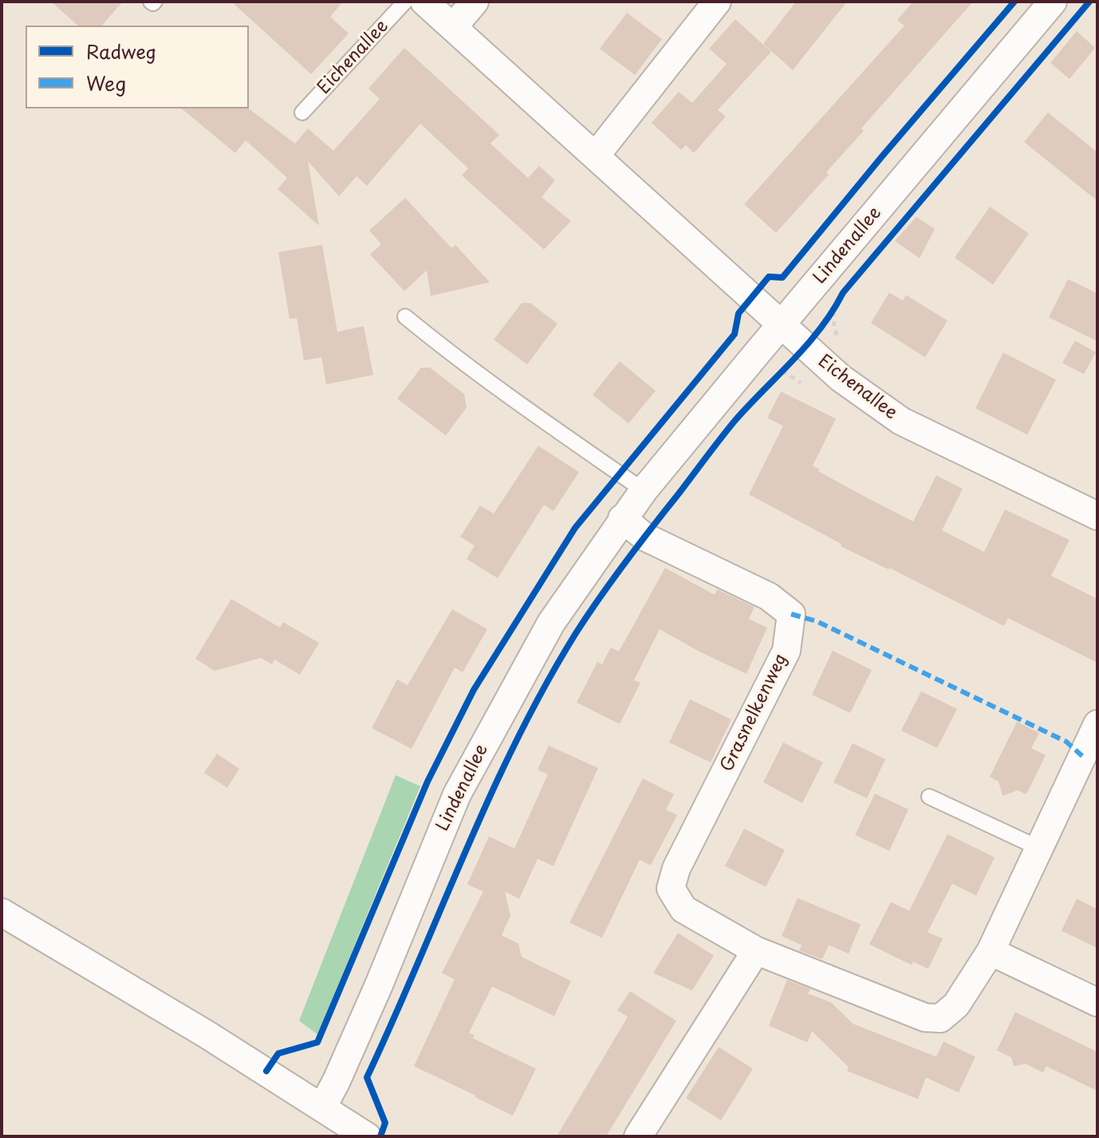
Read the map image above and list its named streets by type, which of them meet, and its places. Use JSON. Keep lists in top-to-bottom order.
{
  "streets": {
    "street": ["Eichenallee", "Lindenallee", "Grasnelkenweg"]
  },
  "crossings": [
    ["Eichenallee", "Lindenallee"],
    ["Lindenallee", "Grasnelkenweg"]
  ],
  "legend": ["Radweg", "Weg"]
}
